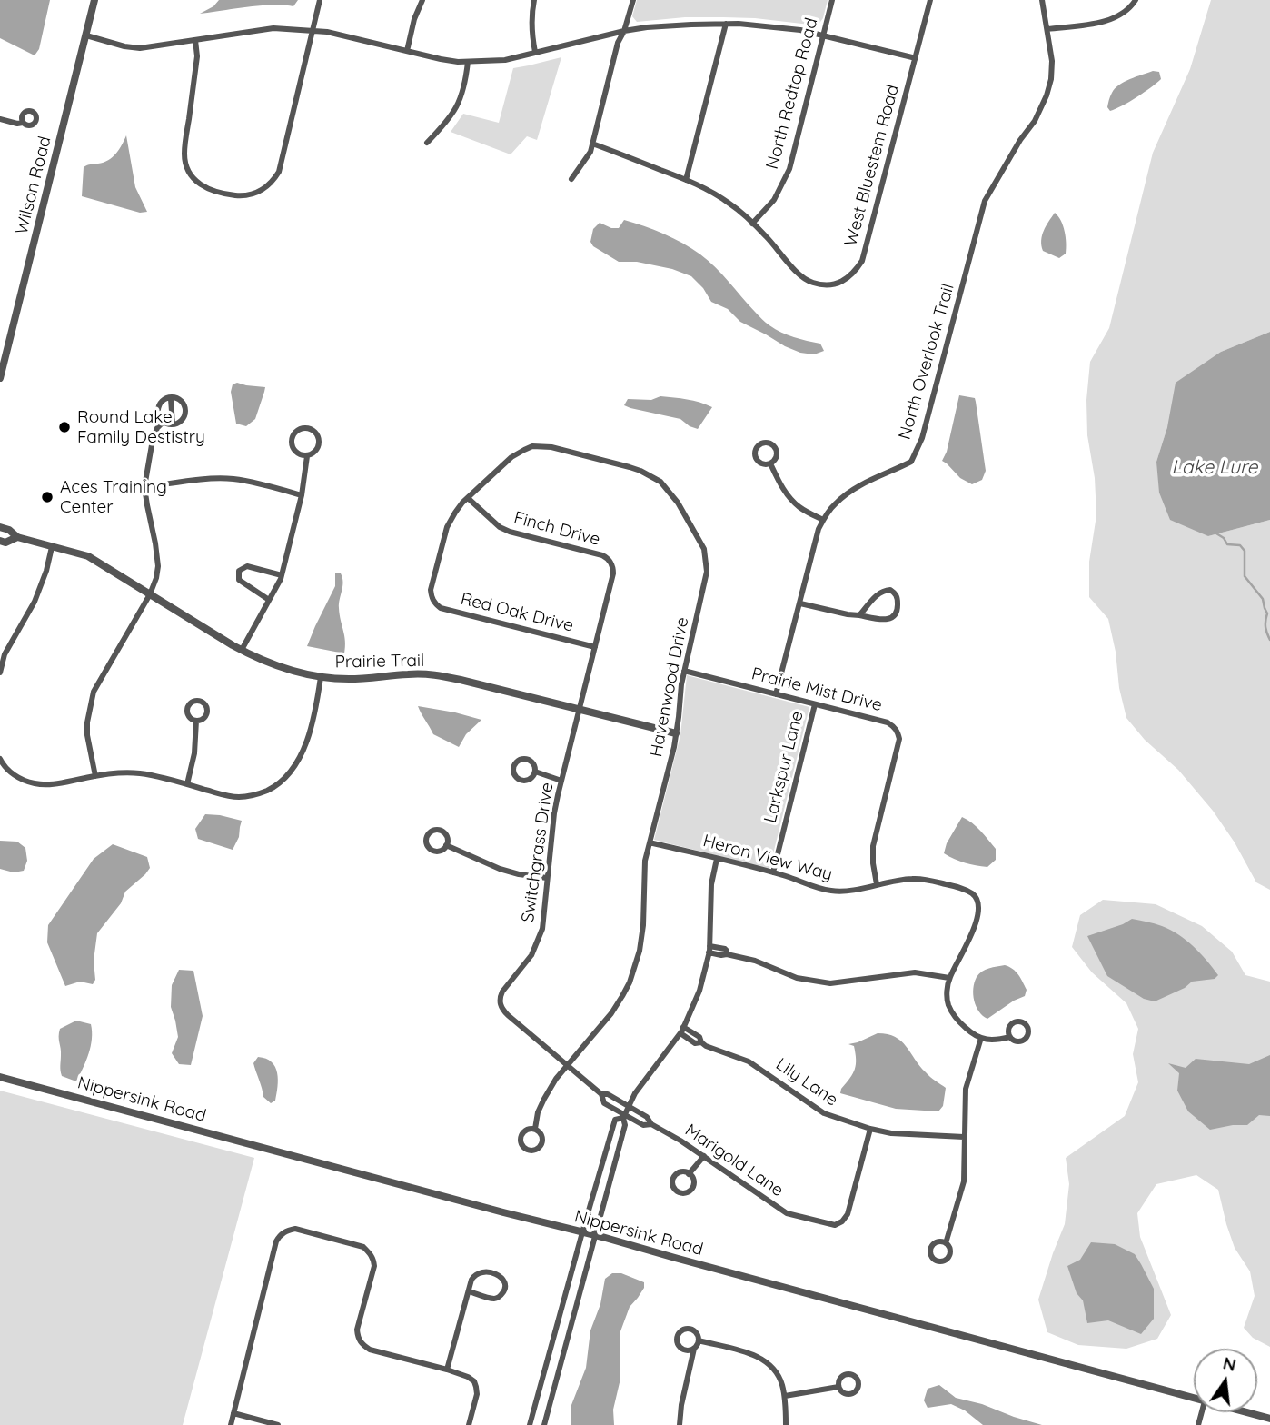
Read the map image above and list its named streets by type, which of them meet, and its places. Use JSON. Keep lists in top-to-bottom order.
{
  "streets": {
    "street": [
      "North Redtop Road",
      "West Bluestem Road",
      "Wilson Road",
      "North Overlook Trail",
      "Finch Drive",
      "Red Oak Drive",
      "Prairie Trail",
      "Havenwood Drive",
      "Prairie Mist Drive",
      "Larkspur Lane",
      "Switchgrass Drive",
      "Heron View Way",
      "Lily Lane",
      "Nippersink Road",
      "Marigold Lane"
    ]
  },
  "crossings": [
    ["North Redtop Road", "West Bluestem Road"],
    ["North Overlook Trail", "Prairie Mist Drive"],
    ["Finch Drive", "Red Oak Drive"],
    ["Finch Drive", "Prairie Trail"],
    ["Finch Drive", "Havenwood Drive"],
    ["Finch Drive", "Switchgrass Drive"],
    ["Red Oak Drive", "Havenwood Drive"],
    ["Prairie Trail", "Havenwood Drive"],
    ["Prairie Trail", "Switchgrass Drive"],
    ["Havenwood Drive", "Prairie Mist Drive"],
    ["Havenwood Drive", "Switchgrass Drive"],
    ["Havenwood Drive", "Heron View Way"],
    ["Prairie Mist Drive", "Larkspur Lane"],
    ["Prairie Mist Drive", "Heron View Way"],
    ["Larkspur Lane", "Heron View Way"],
    ["Switchgrass Drive", "Marigold Lane"],
    ["Lily Lane", "Marigold Lane"]
  ],
  "water": ["Lake Lure"],
  "places": ["Round Lake Family Destistry", "Aces Training Center"],
  "north": "top"
}
